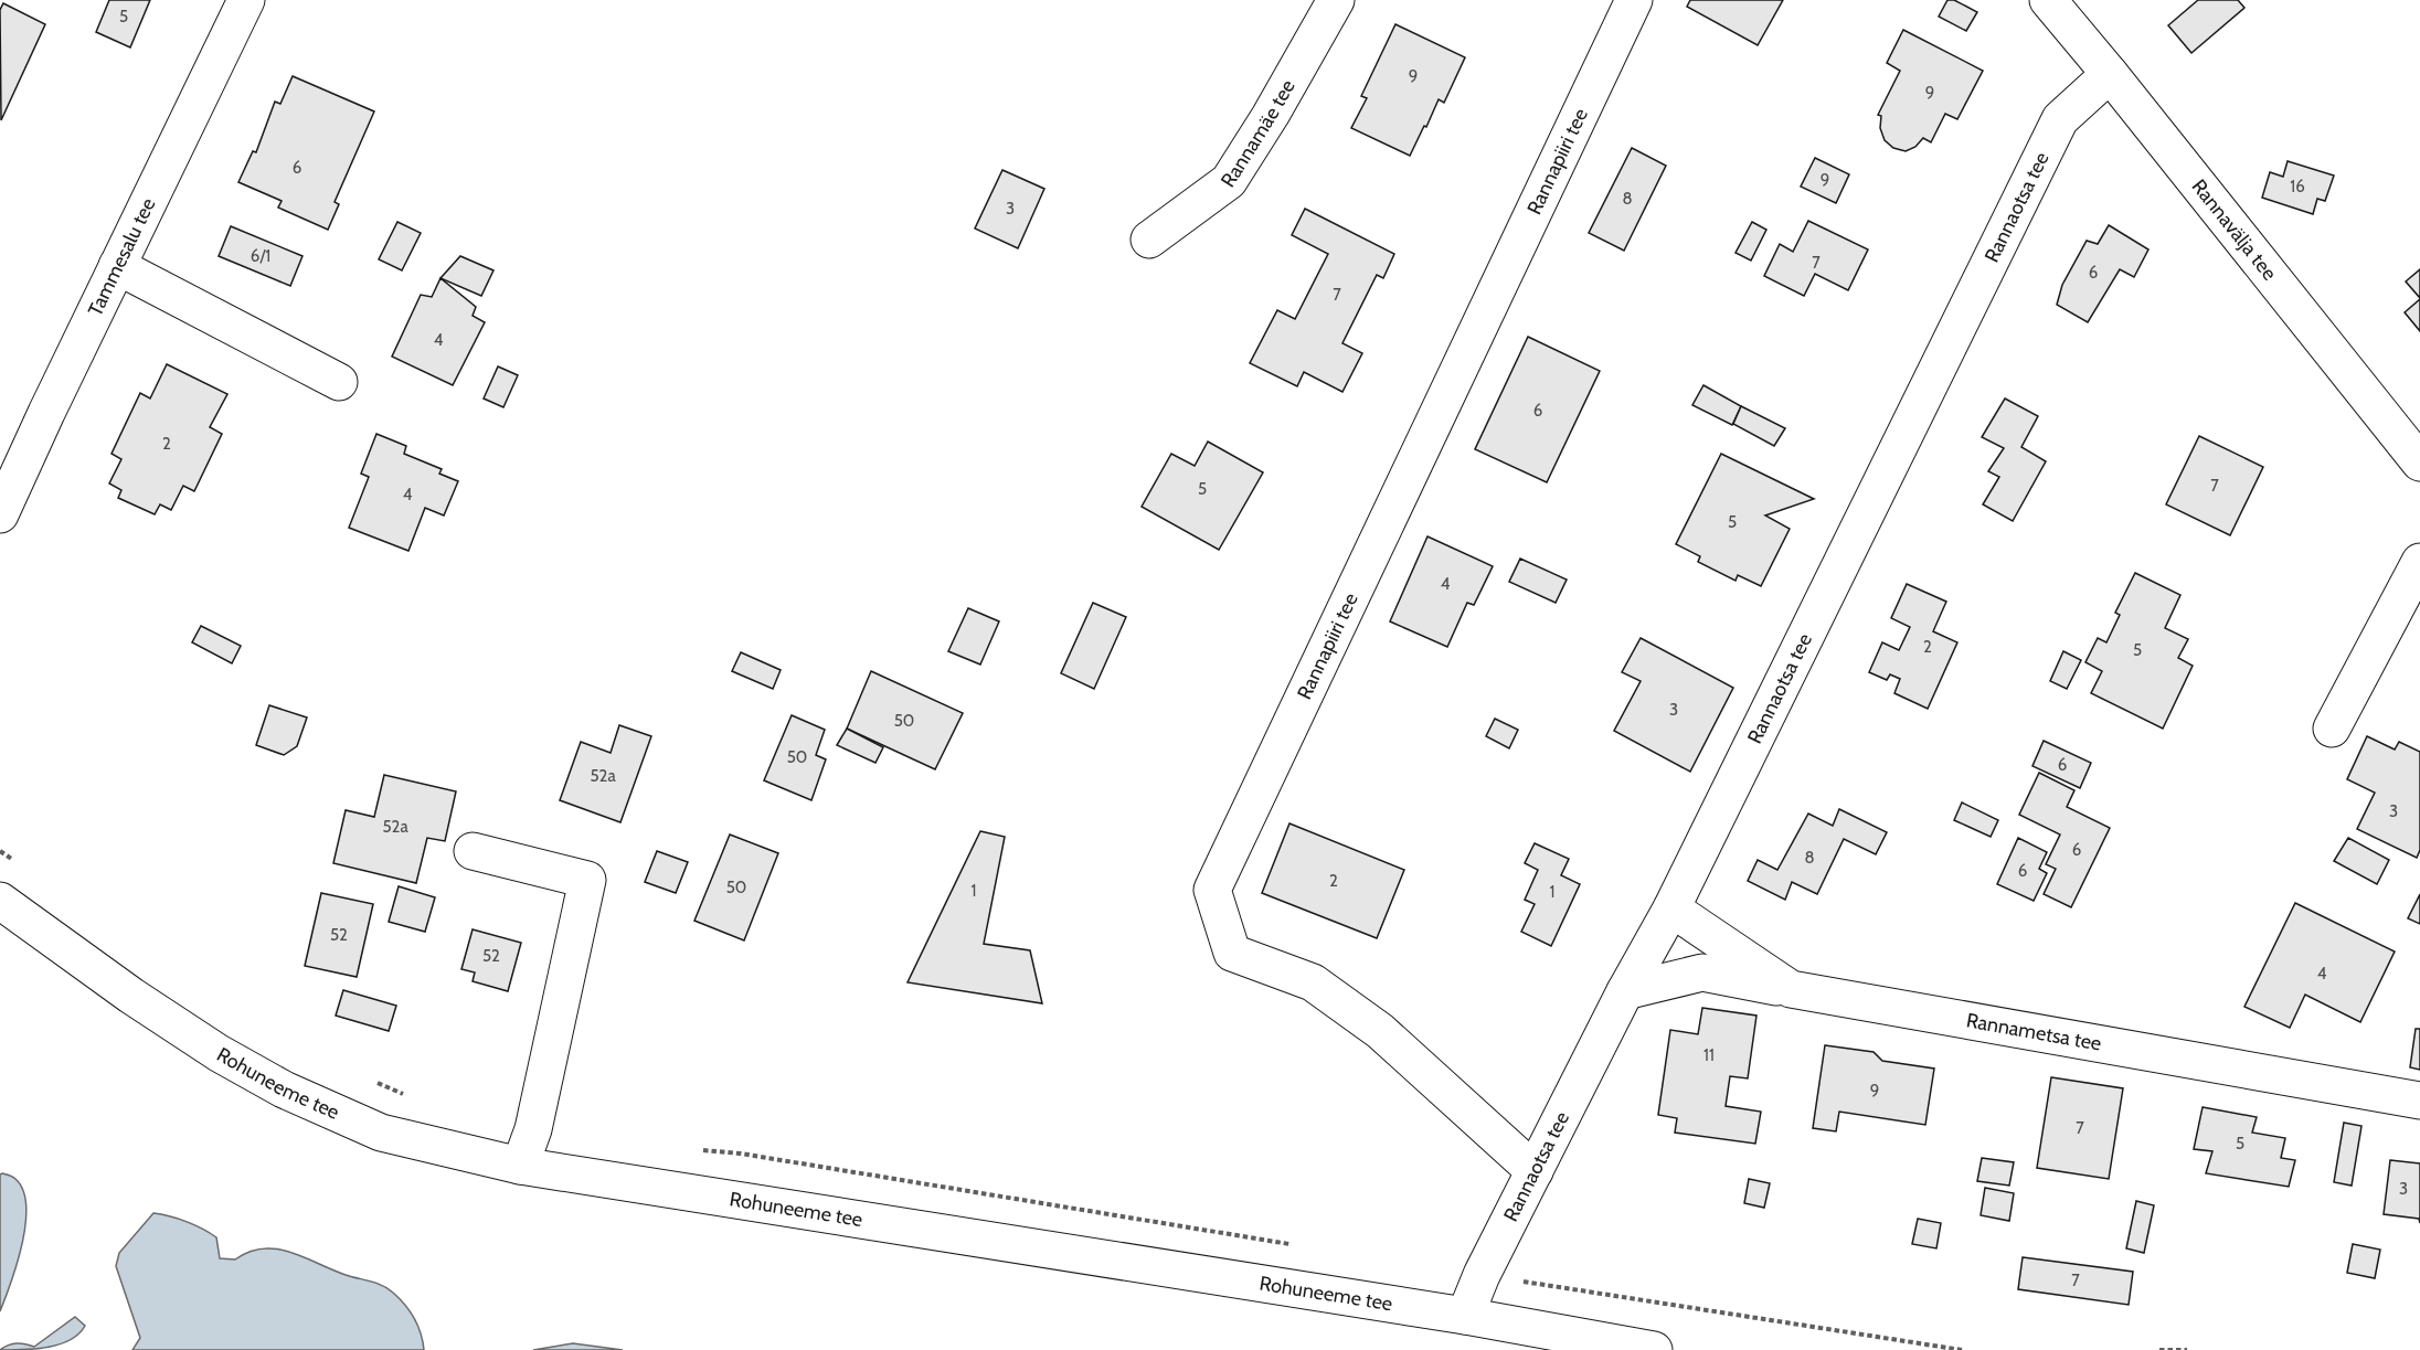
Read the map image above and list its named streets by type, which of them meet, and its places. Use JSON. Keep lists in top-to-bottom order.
{
  "streets": {
    "street": [
      "Rannamäe tee",
      "Rannapiiri tee",
      "Rannaotsa tee",
      "Rannavälja tee",
      "Tammesalu tee",
      "Rannametsa tee",
      "Rohuneeme tee"
    ]
  },
  "crossings": [
    ["Rannapiiri tee", "Rannaotsa tee"],
    ["Rannaotsa tee", "Rannavälja tee"],
    ["Rannaotsa tee", "Rannametsa tee"],
    ["Rannaotsa tee", "Rohuneeme tee"]
  ],
  "house_numbers": [
    "5",
    "9",
    "9",
    "6",
    "9",
    "16",
    "8",
    "3",
    "6/1",
    "7",
    "6",
    "7",
    "4",
    "6",
    "2",
    "7",
    "5",
    "4",
    "5",
    "4",
    "2",
    "5",
    "3",
    "50",
    "50",
    "6",
    "52a",
    "3",
    "52a",
    "6",
    "8",
    "6",
    "2",
    "50",
    "1",
    "1",
    "52",
    "52",
    "4",
    "11",
    "9",
    "7",
    "5",
    "3",
    "7"
  ]
}
